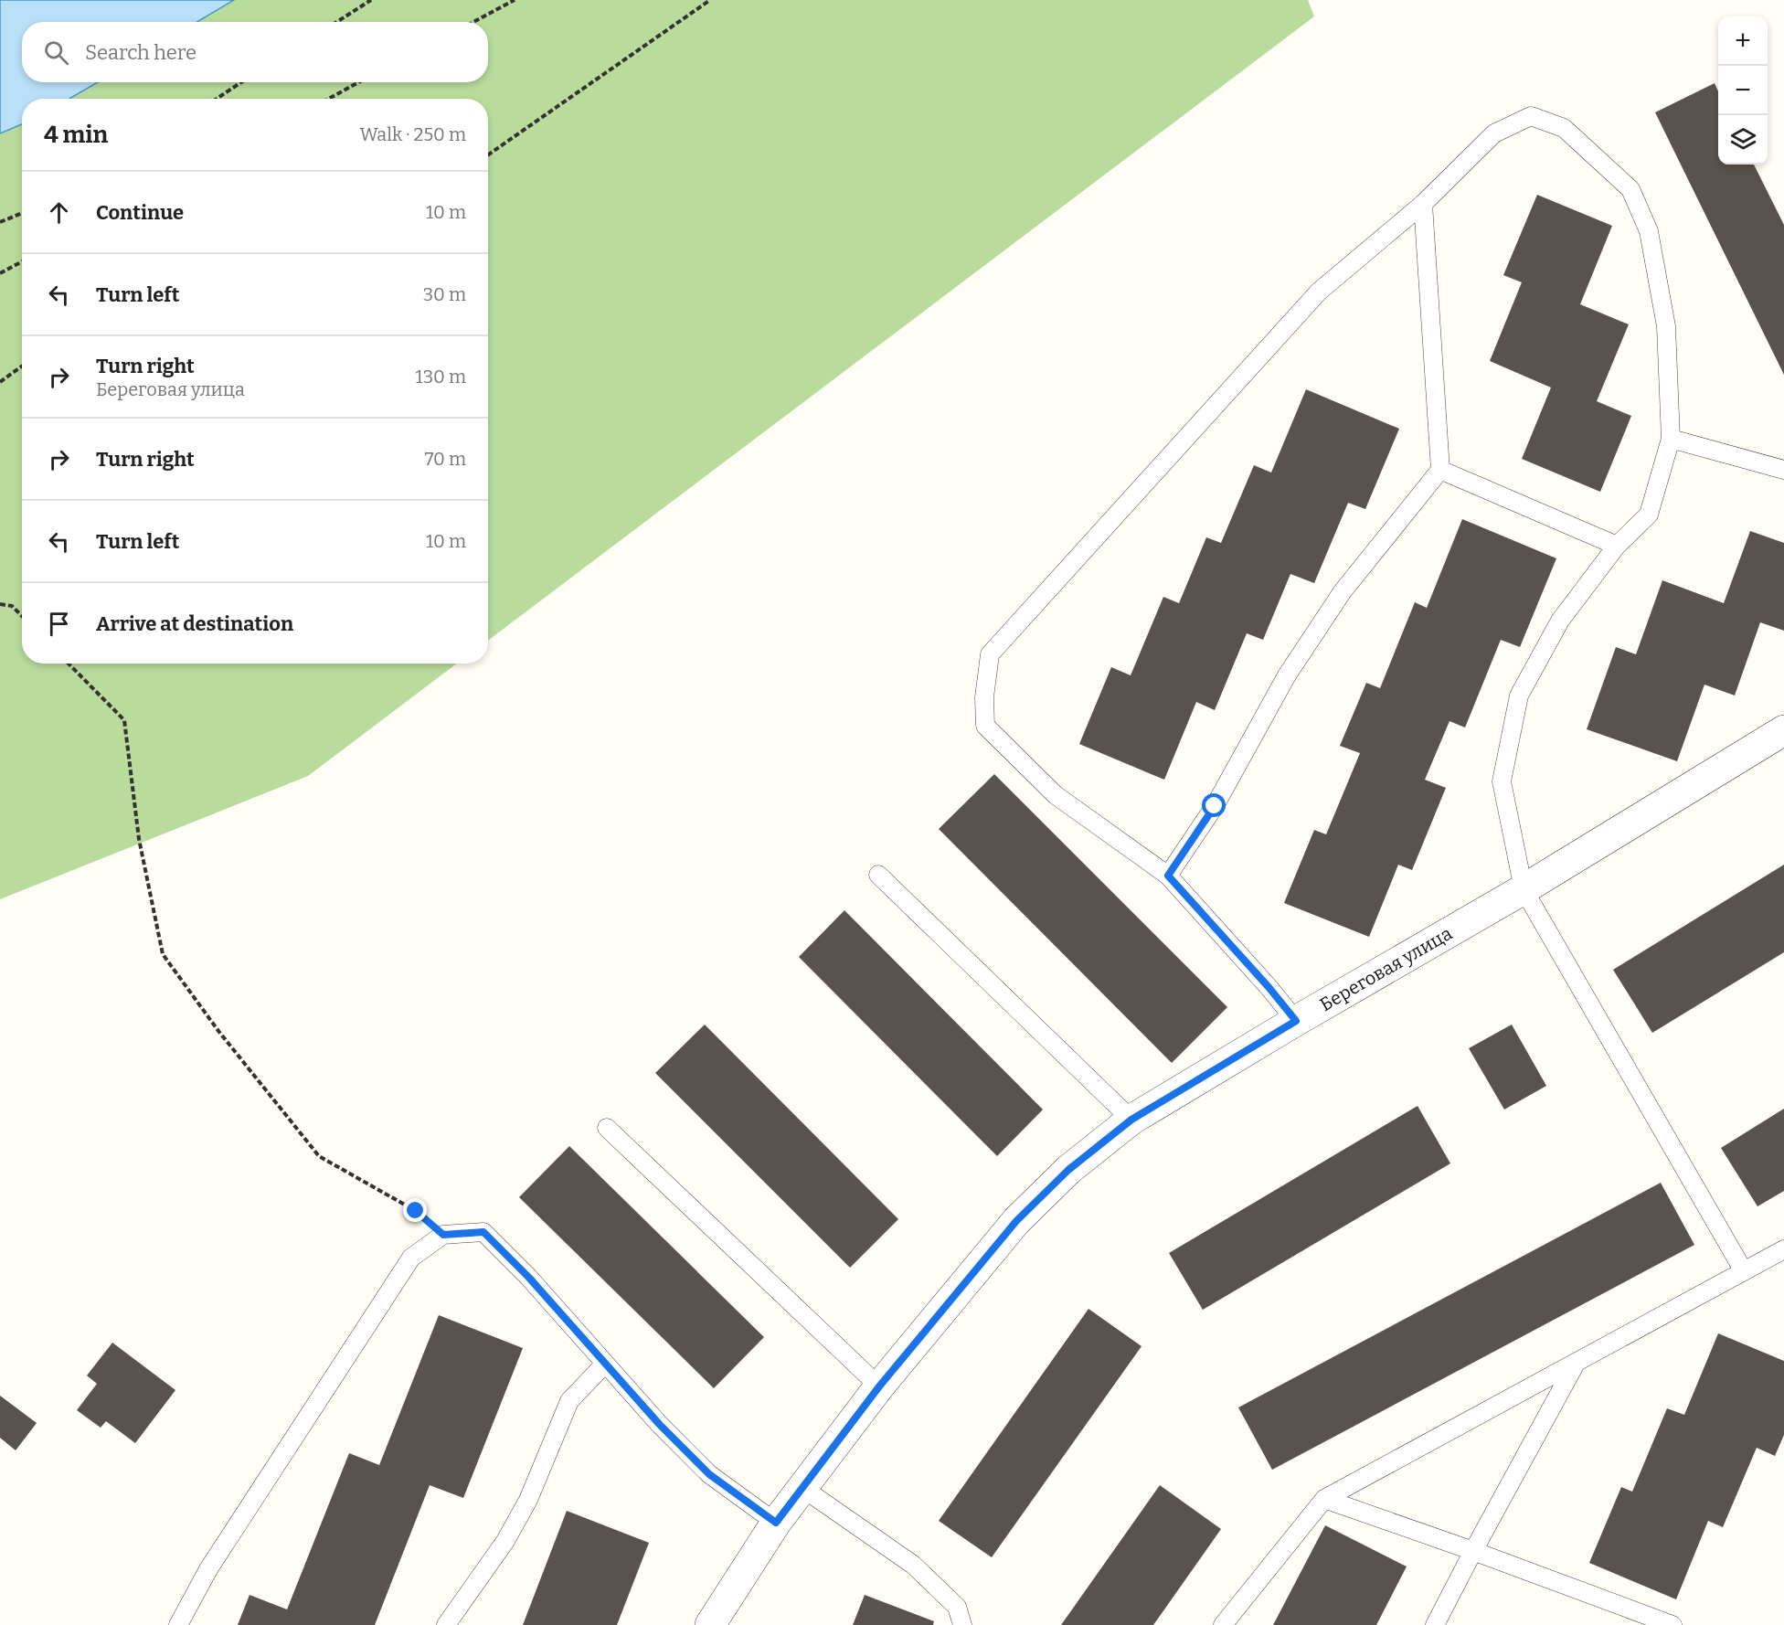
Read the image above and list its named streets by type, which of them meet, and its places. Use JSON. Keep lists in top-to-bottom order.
{
  "streets": {
    "street": ["Береговая улица"]
  },
  "page": {
    "map_buttons": ["+", "−"],
    "search": "Search here",
    "heading": ["4 min", "Walk · 250 m"],
    "list": [
      ["Continue", "10 m"],
      ["Turn left", "30 m"],
      ["Turn right", "Береговая улица", "130 m"],
      ["Turn right", "70 m"],
      ["Turn left", "10 m"],
      "Arrive at destination"
    ]
  }
}
